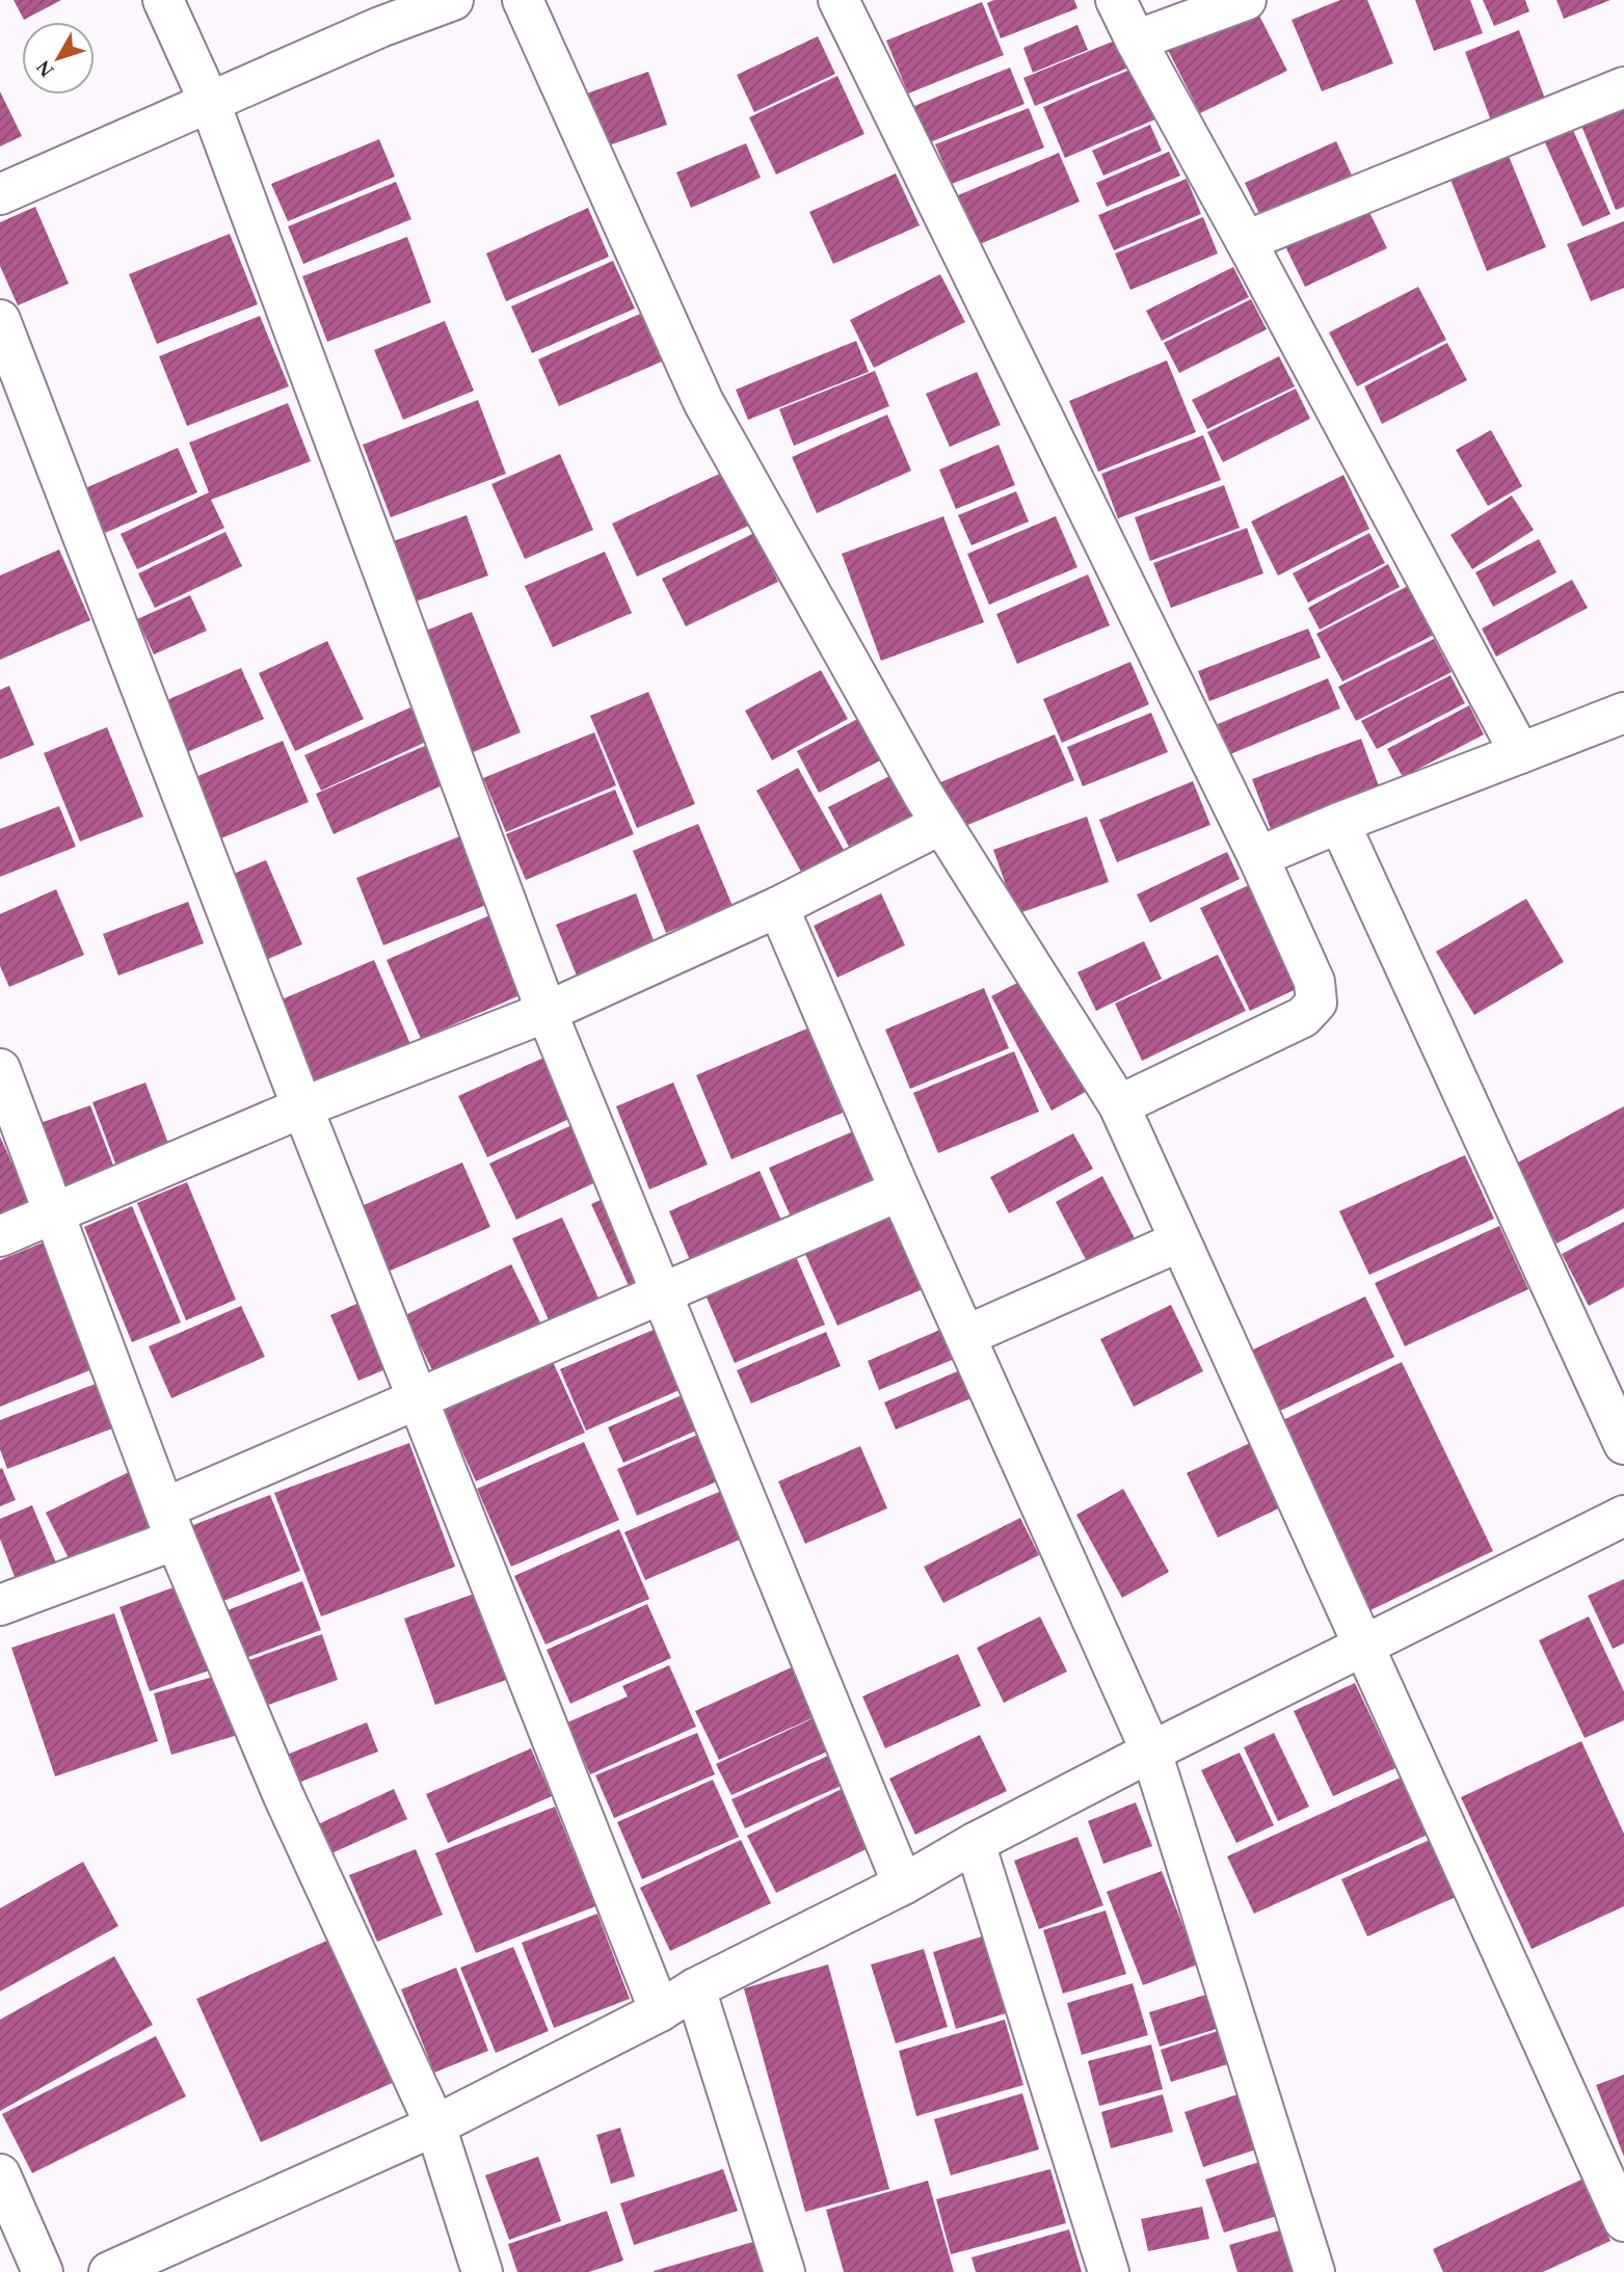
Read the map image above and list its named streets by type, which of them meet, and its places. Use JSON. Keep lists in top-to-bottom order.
{
  "north": "bottom left"
}
